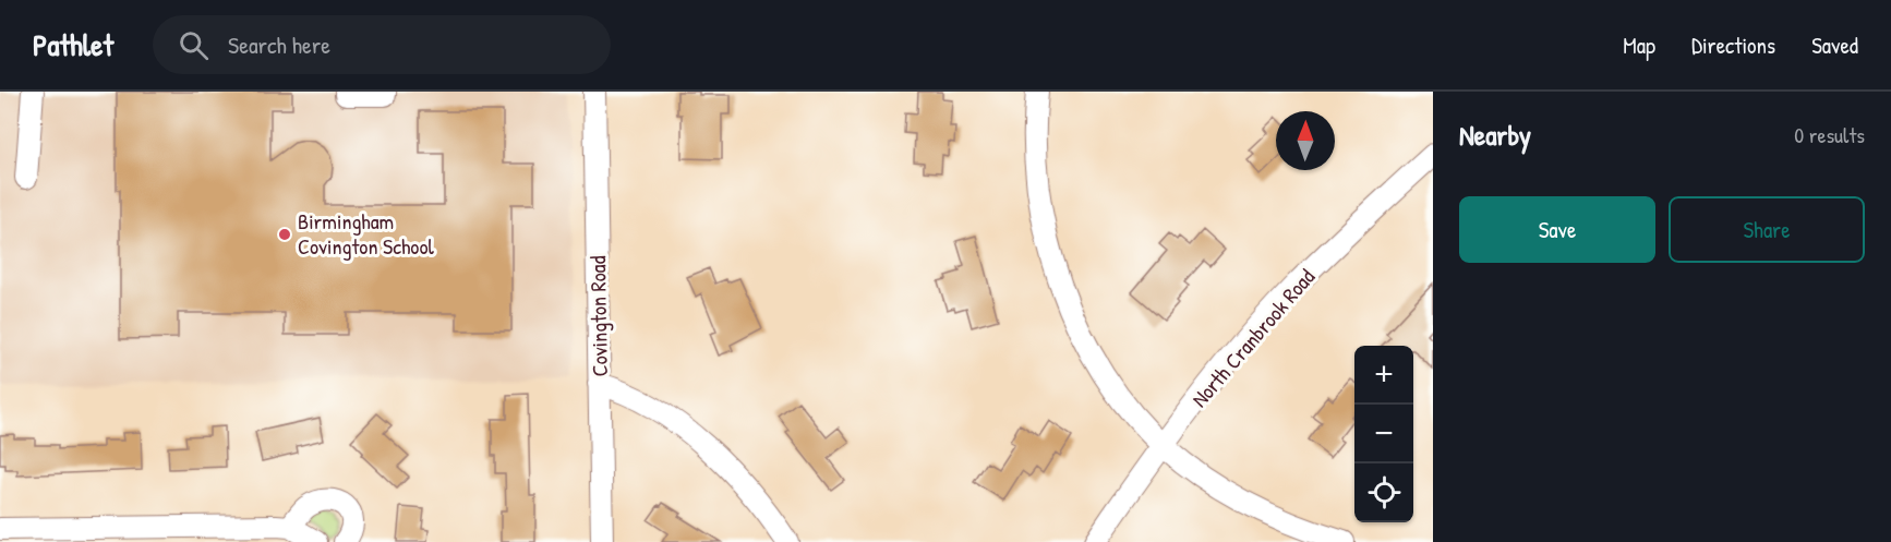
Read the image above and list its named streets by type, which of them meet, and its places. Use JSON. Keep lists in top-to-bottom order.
{
  "streets": {
    "street": ["Covington Road", "North Cranbrook Road"]
  },
  "places": ["Birmingham Covington School"],
  "north": "top",
  "page": {
    "header": "Pathlet",
    "search": "Search here",
    "nav": ["Map", "Directions", "Saved"],
    "heading": ["Nearby", "0 results"],
    "buttons": ["Save", "Share"],
    "map_buttons": ["+", "−"]
  }
}
